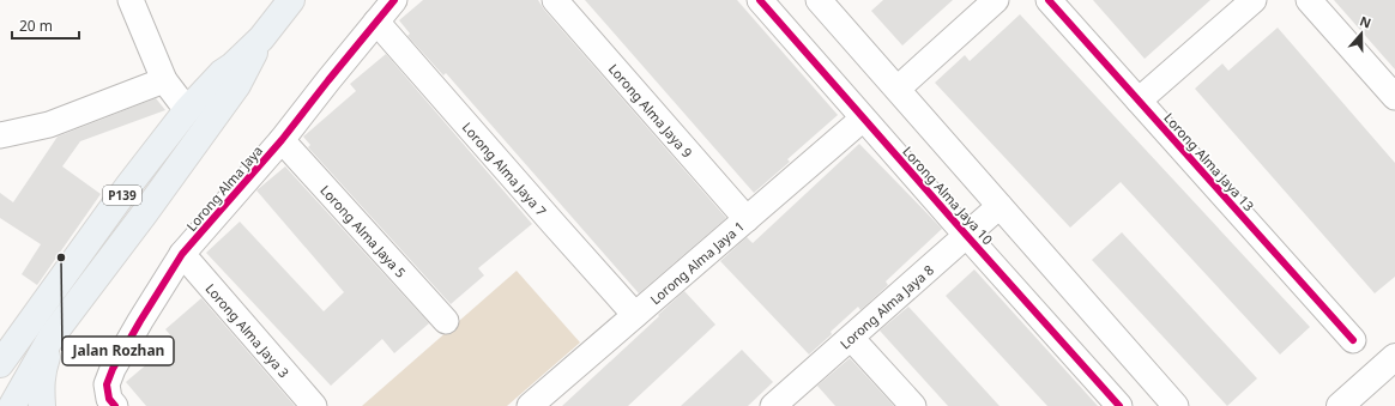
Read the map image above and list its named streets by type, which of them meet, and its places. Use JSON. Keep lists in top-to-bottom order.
{
  "streets": {
    "main road": ["P139"],
    "street": [
      "Lorong Alma Jaya 9",
      "Lorong Alma Jaya 13",
      "Lorong Alma Jaya 7",
      "Lorong Alma Jaya",
      "Lorong Alma Jaya 10",
      "Lorong Alma Jaya 5",
      "Lorong Alma Jaya 1",
      "Lorong Alma Jaya 8",
      "Lorong Alma Jaya 3"
    ]
  },
  "crossings": [
    ["Lorong Alma Jaya 9", "Lorong Alma Jaya 1"],
    ["Lorong Alma Jaya 7", "Lorong Alma Jaya"],
    ["Lorong Alma Jaya 7", "Lorong Alma Jaya 1"],
    ["Lorong Alma Jaya", "Lorong Alma Jaya 5"],
    ["Lorong Alma Jaya", "Lorong Alma Jaya 3"],
    ["Lorong Alma Jaya 10", "Lorong Alma Jaya 1"],
    ["Lorong Alma Jaya 10", "Lorong Alma Jaya 8"]
  ],
  "places": ["Jalan Rozhan"],
  "scale_bar": "20 m",
  "north": "top"
}
